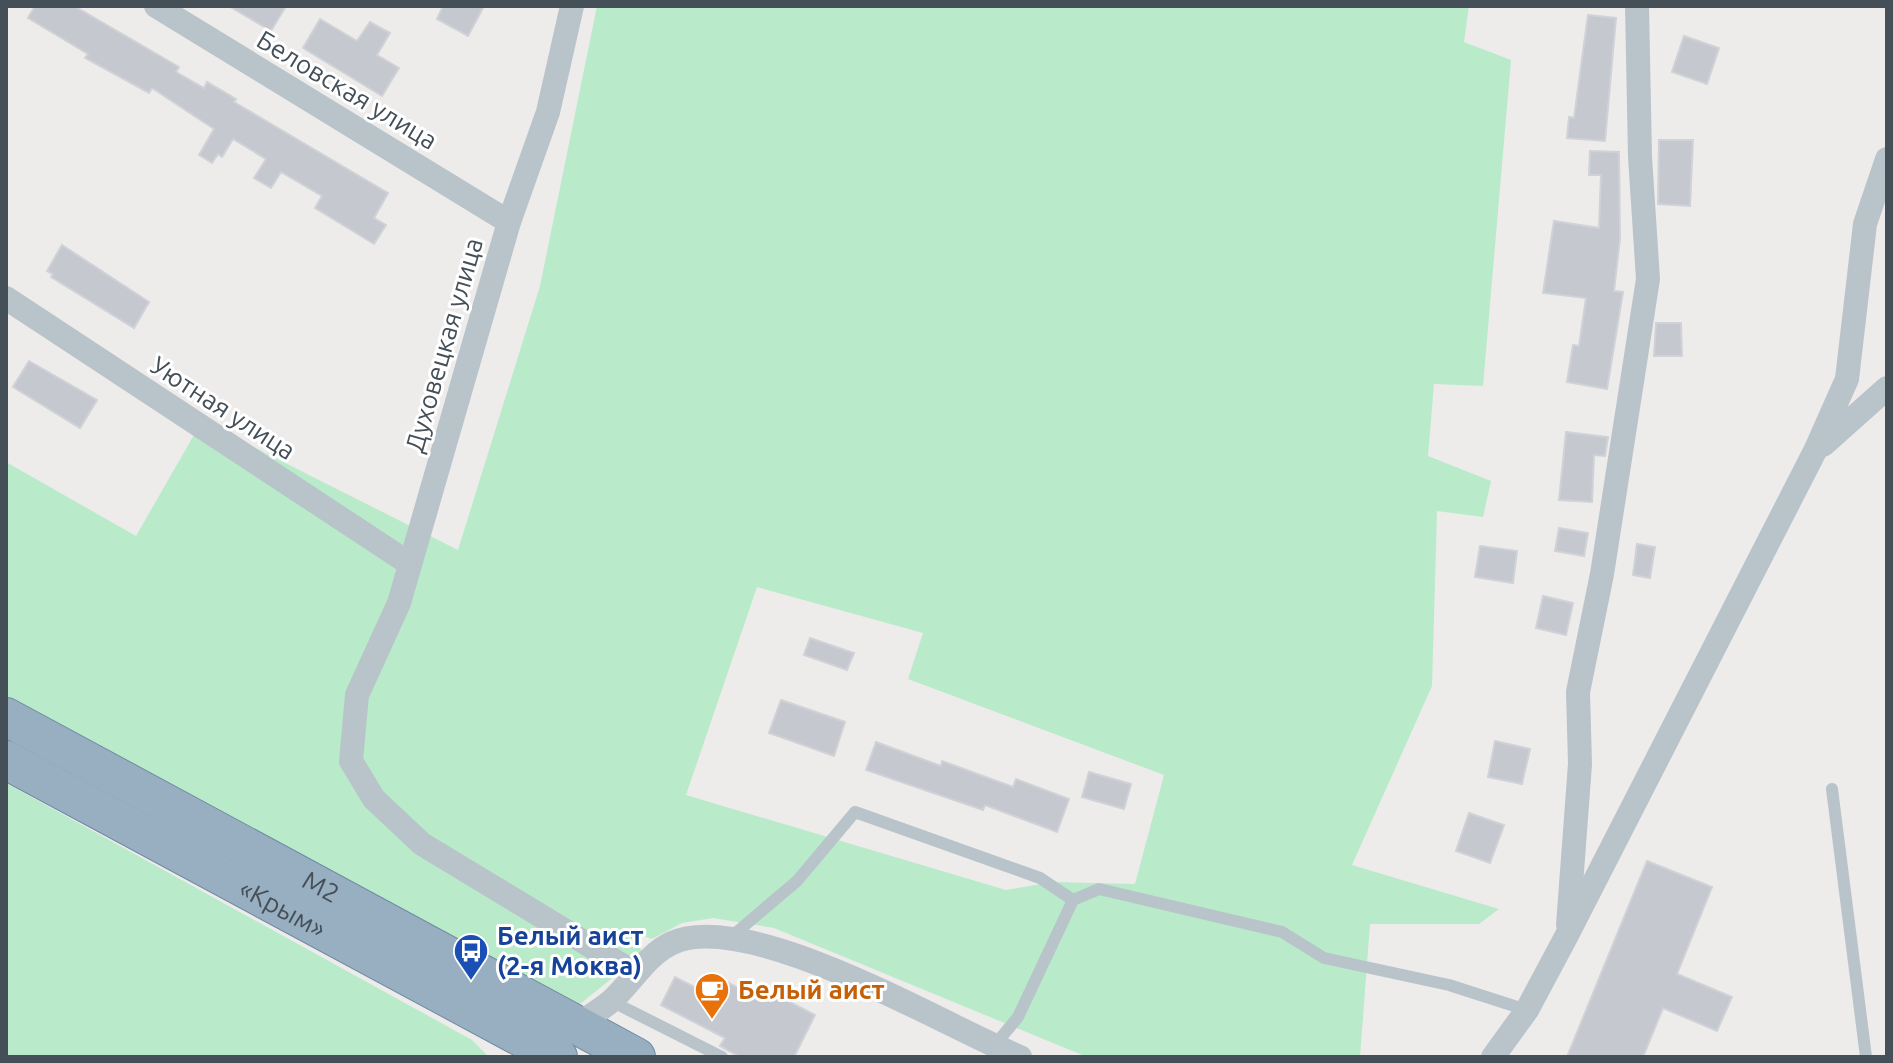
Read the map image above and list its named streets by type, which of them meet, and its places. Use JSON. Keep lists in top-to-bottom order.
{
  "streets": {
    "highway": ["М2", "«Крым»"],
    "street": ["Беловская улица", "Духовецкая улица", "Уютная улица"]
  },
  "crossings": [
    ["Беловская улица", "Духовецкая улица"],
    ["Духовецкая улица", "Уютная улица"],
    ["М2", "«Крым»"]
  ],
  "places": {
    "bus stop": ["Белый аист (2-я Моква)"],
    "cafe": ["Белый аист"]
  }
}
